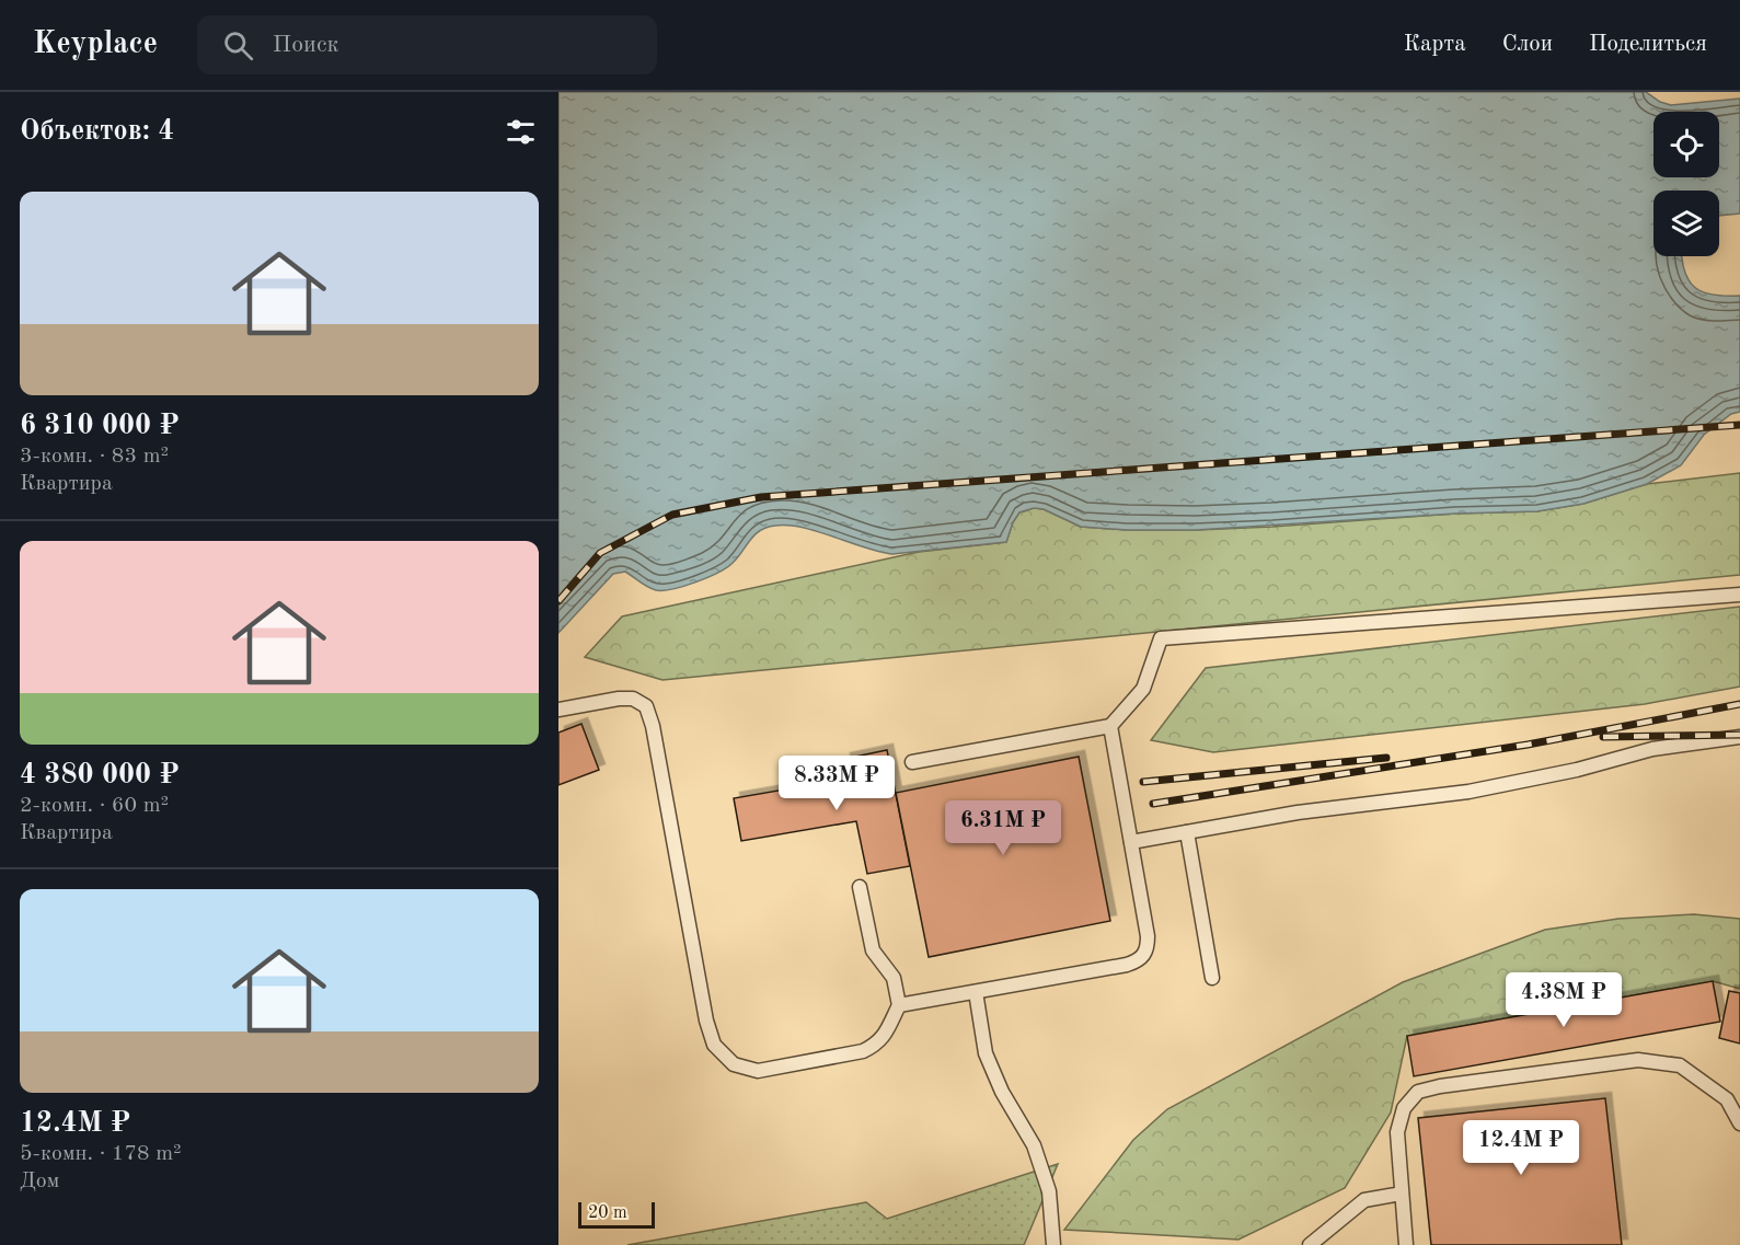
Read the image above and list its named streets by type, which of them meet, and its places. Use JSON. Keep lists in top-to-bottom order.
{
  "scale_bar": "20 m",
  "page": {
    "header": "Keyplace",
    "search": "Поиск",
    "nav": ["Карта", "Слои", "Поделиться"],
    "heading": "Объектов: 4",
    "list": [
      {
        "name": "6 310 000 ₽",
        "note": "3-комн. · 83 m² · Квартира"
      },
      {
        "name": "4 380 000 ₽",
        "note": "2-комн. · 60 m² · Квартира"
      },
      {
        "name": "12.4M ₽",
        "note": "5-комн. · 178 m² · Дом"
      }
    ],
    "price": [
      "8.33M ₽",
      "6.31M ₽",
      "4.38M ₽",
      "12.4M ₽"
    ],
    "scale": "20 m"
  }
}
